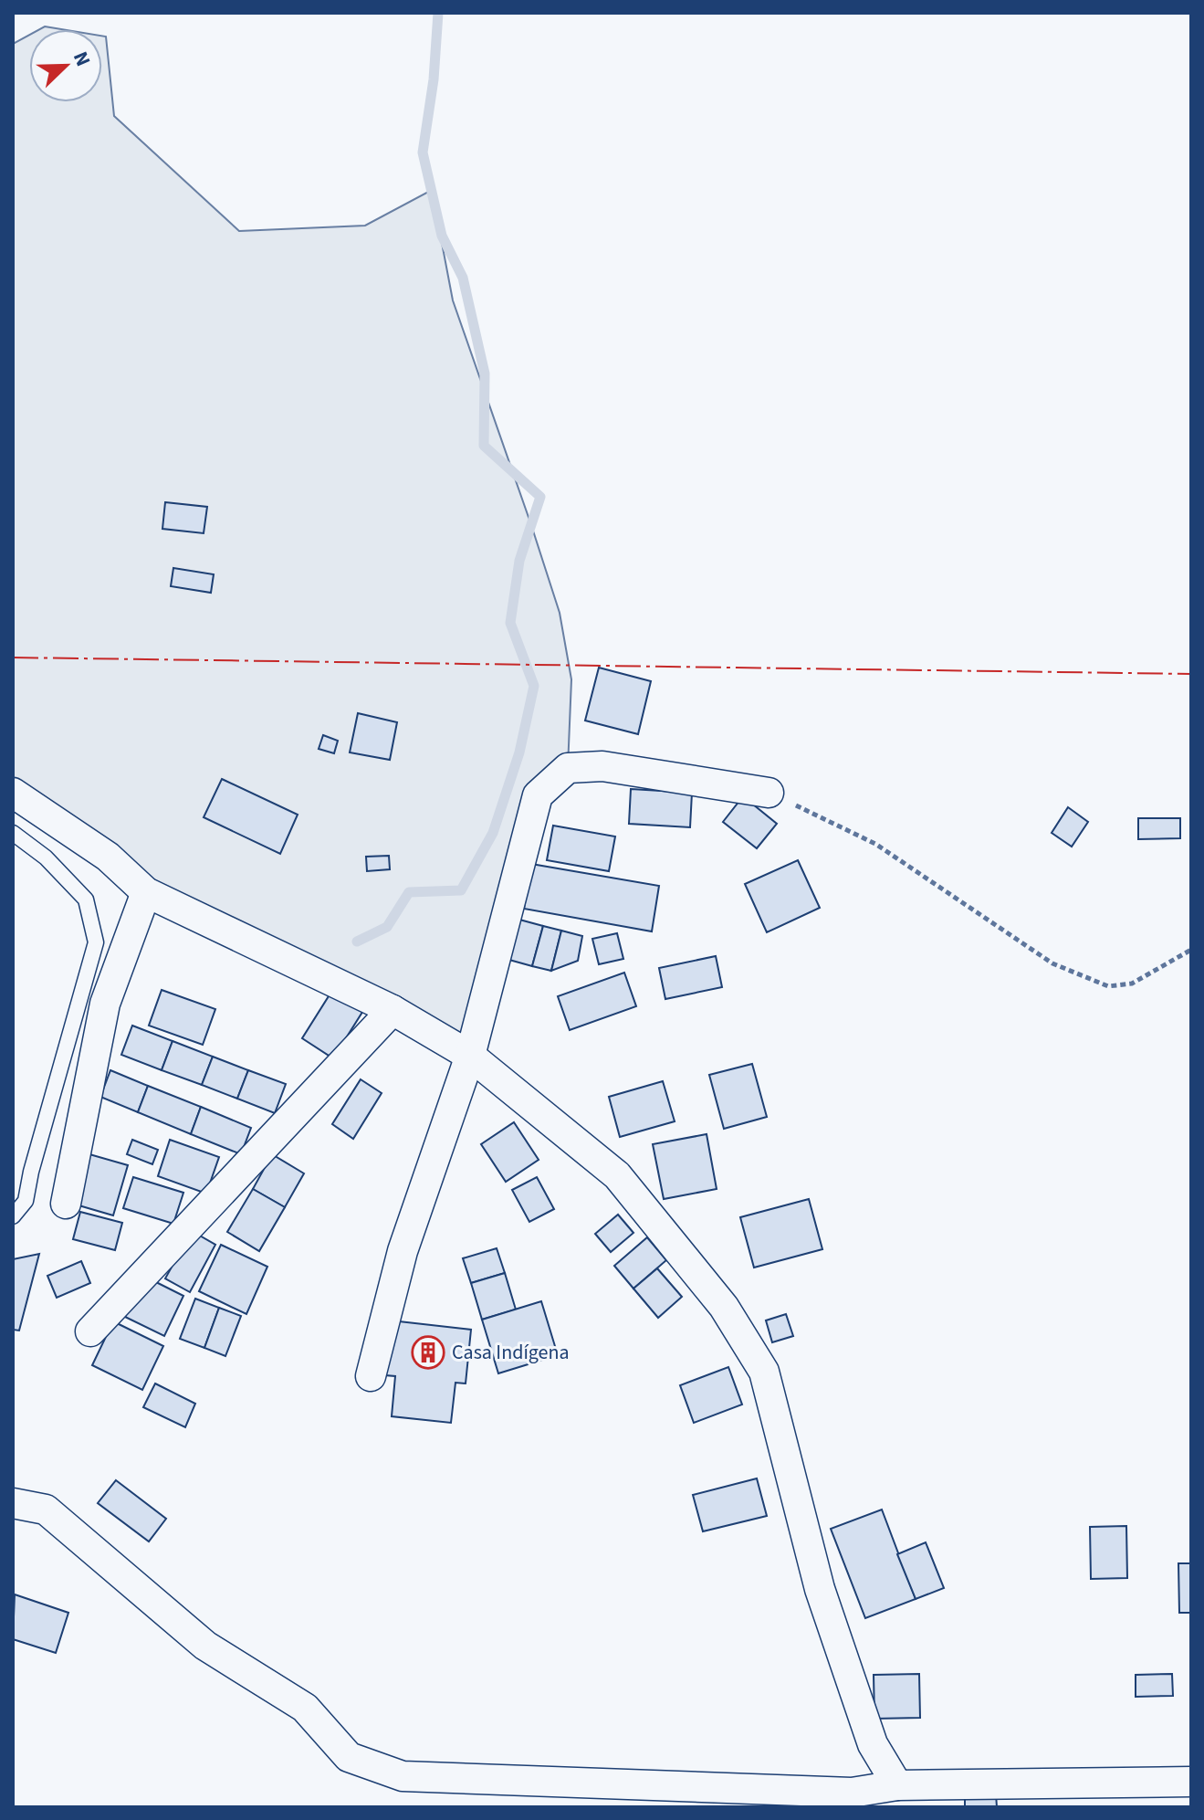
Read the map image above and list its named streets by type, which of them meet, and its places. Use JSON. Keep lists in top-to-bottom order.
{
  "places": {
    "building": ["Casa Indígena"]
  },
  "north": "top right"
}
